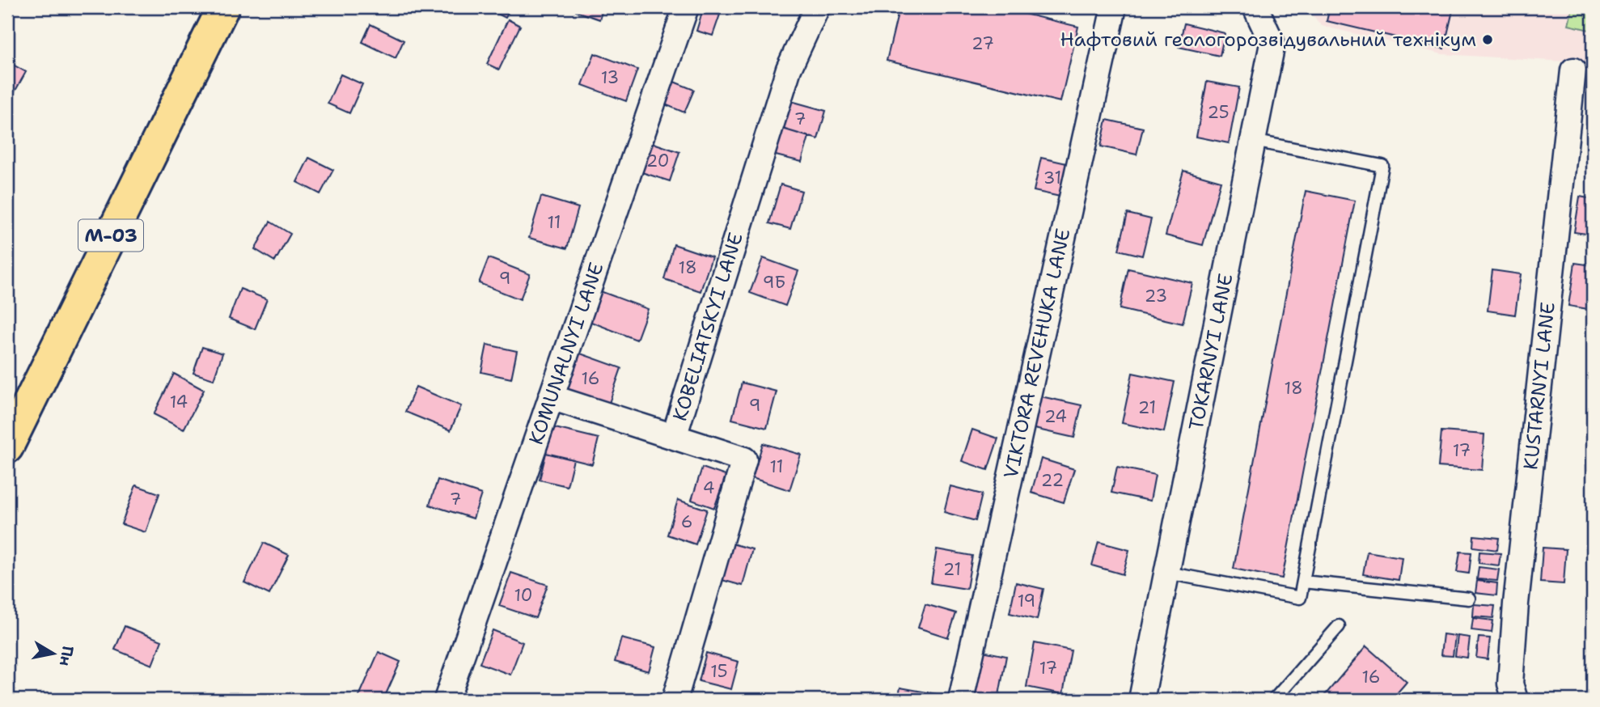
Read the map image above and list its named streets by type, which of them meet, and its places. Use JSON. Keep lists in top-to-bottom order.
{
  "streets": {
    "highway": ["М-03"],
    "street": [
      "KOBELIATSKYI LANE",
      "TOKARNYI LANE",
      "KOMUNALNYI LANE",
      "VIKTORA REVEHUKA LANE",
      "KUSTARNYI LANE"
    ]
  },
  "places": ["Нафтовий геологорозвідувальний технікум"],
  "house_numbers": [
    "27",
    "13",
    "25",
    "7",
    "20",
    "31",
    "11",
    "18",
    "9",
    "9Б",
    "23",
    "16",
    "18",
    "14",
    "9",
    "21",
    "24",
    "17",
    "11",
    "22",
    "4",
    "7",
    "6",
    "21",
    "10",
    "19",
    "17",
    "15",
    "16"
  ],
  "north": "right"
}
